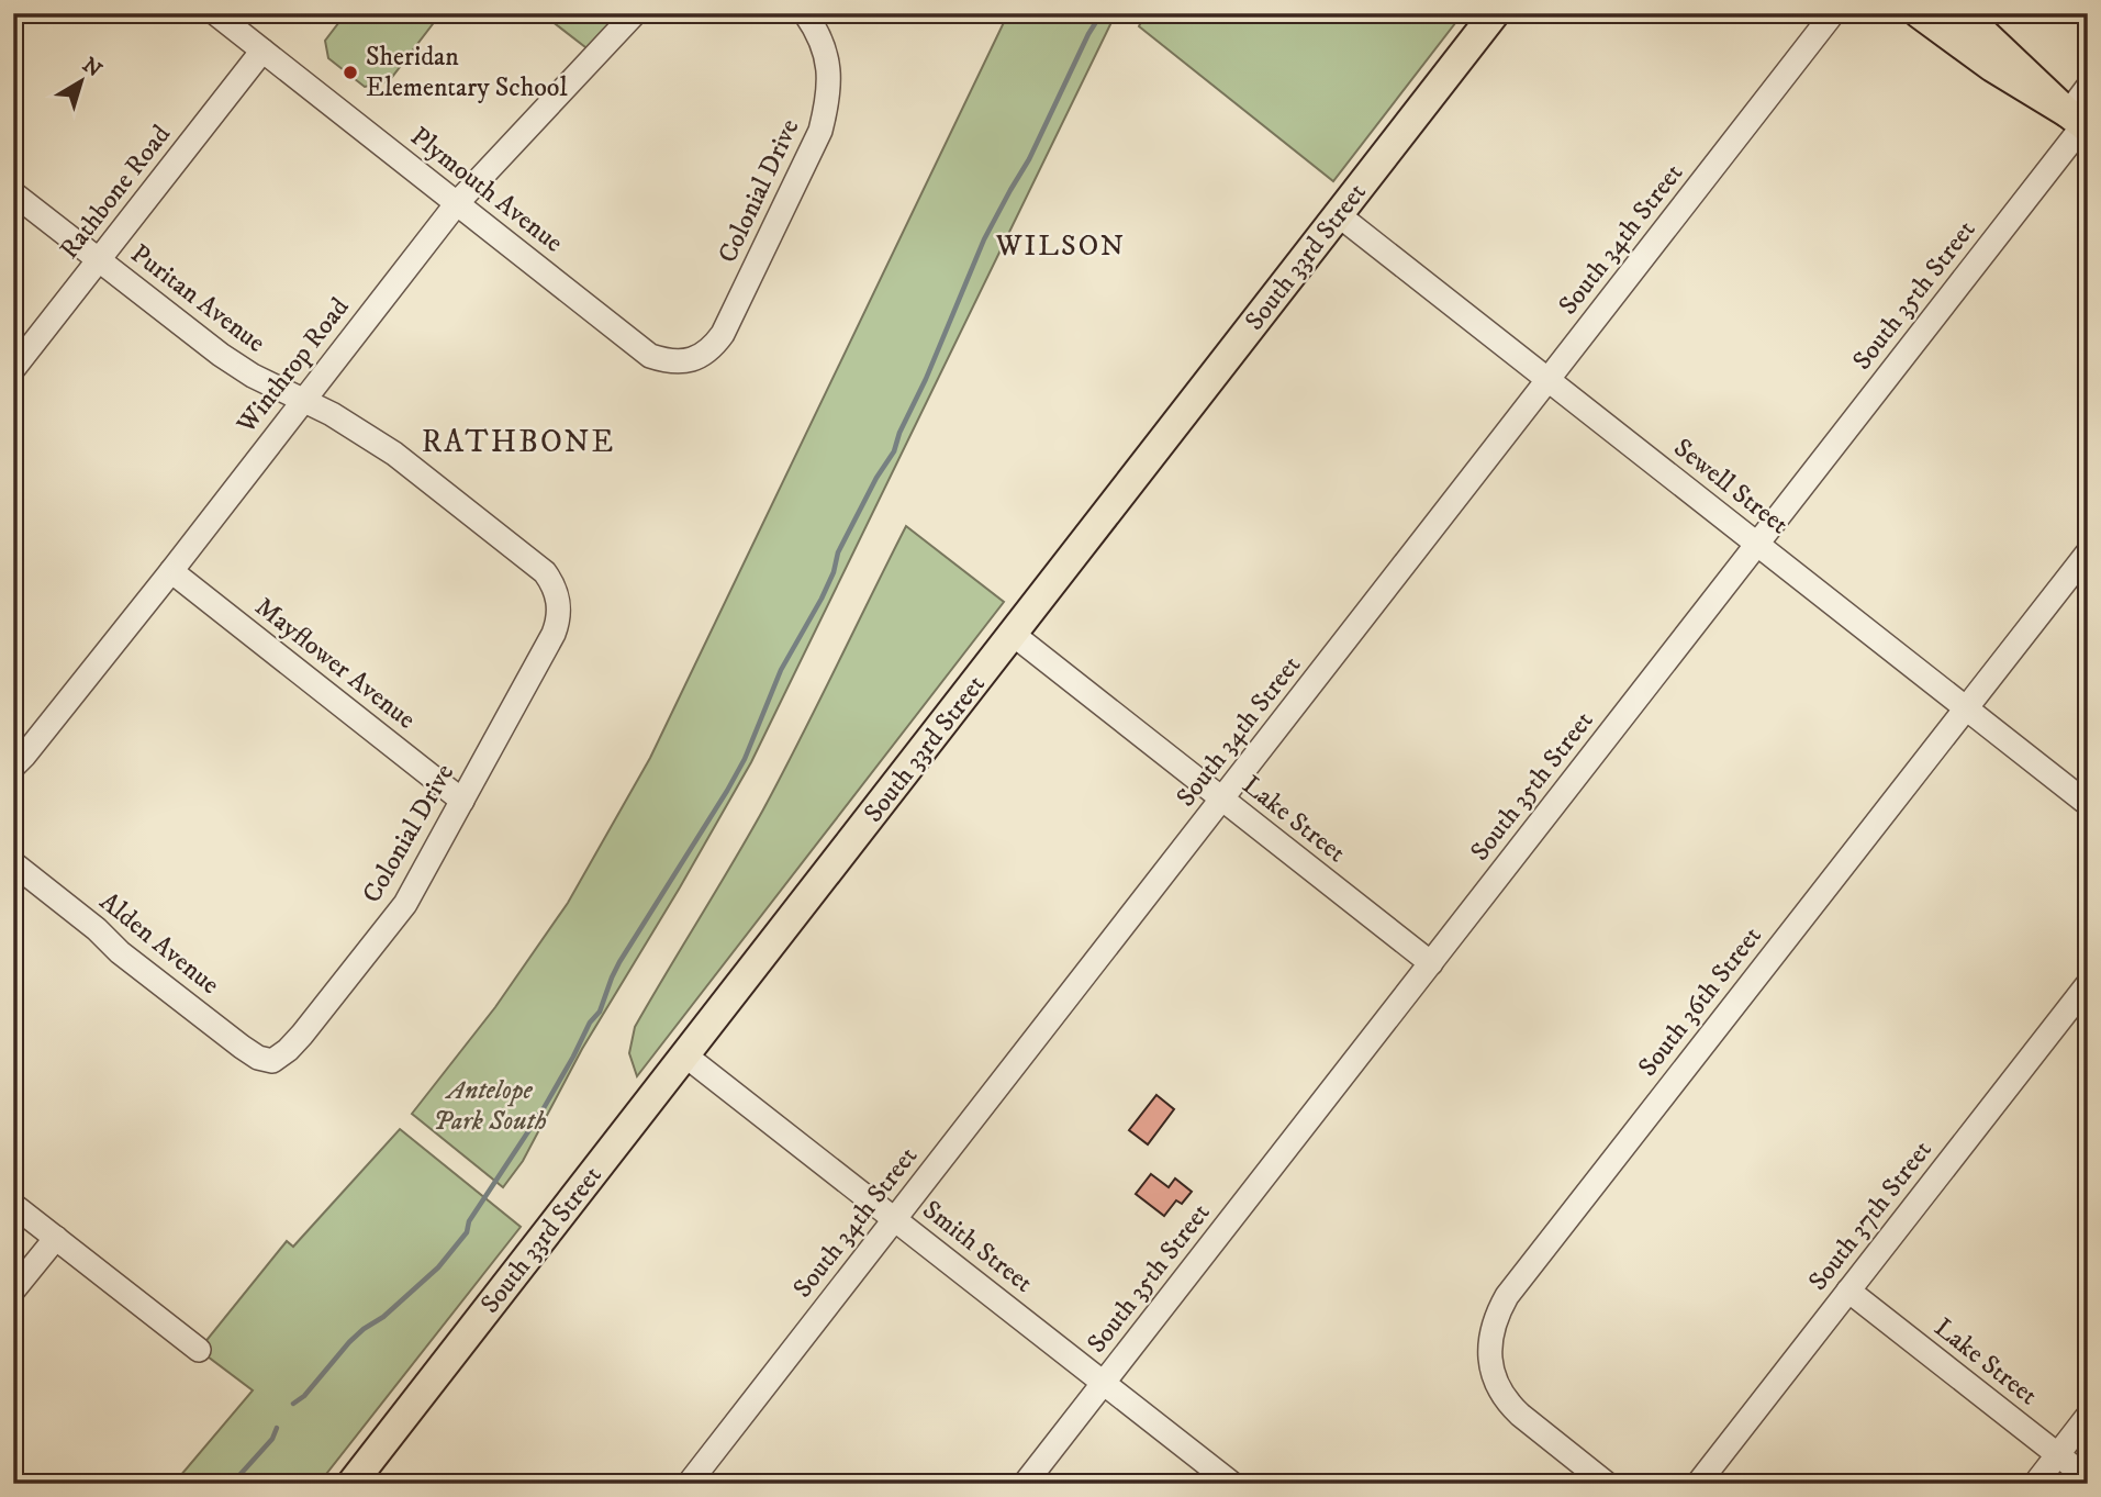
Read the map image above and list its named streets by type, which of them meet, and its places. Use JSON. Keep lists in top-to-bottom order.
{
  "streets": {
    "main road": ["South 33rd Street"],
    "street": [
      "Plymouth Avenue",
      "Colonial Drive",
      "Rathbone Road",
      "South 34th Street",
      "South 35th Street",
      "Puritan Avenue",
      "Winthrop Road",
      "Sewell Street",
      "Mayflower Avenue",
      "Lake Street",
      "Alden Avenue",
      "South 36th Street",
      "South 37th Street",
      "Smith Street"
    ]
  },
  "crossings": [
    ["Plymouth Avenue", "Colonial Drive"],
    ["Plymouth Avenue", "Rathbone Road"],
    ["Plymouth Avenue", "Winthrop Road"],
    ["Colonial Drive", "Puritan Avenue"],
    ["Colonial Drive", "Mayflower Avenue"],
    ["Colonial Drive", "Alden Avenue"],
    ["Rathbone Road", "Puritan Avenue"],
    ["South 34th Street", "Sewell Street"],
    ["South 34th Street", "Lake Street"],
    ["South 34th Street", "Smith Street"],
    ["South 33rd Street", "Sewell Street"],
    ["South 33rd Street", "Lake Street"],
    ["South 33rd Street", "Smith Street"],
    ["South 35th Street", "Sewell Street"],
    ["South 35th Street", "Lake Street"],
    ["South 35th Street", "Smith Street"],
    ["Puritan Avenue", "Winthrop Road"],
    ["Winthrop Road", "Mayflower Avenue"],
    ["Sewell Street", "South 36th Street"],
    ["Lake Street", "South 37th Street"]
  ],
  "districts": ["WILSON", "RATHBONE"],
  "parks": ["Antelope Park South"],
  "places": ["Sheridan Elementary School"],
  "north": "top right"
}
